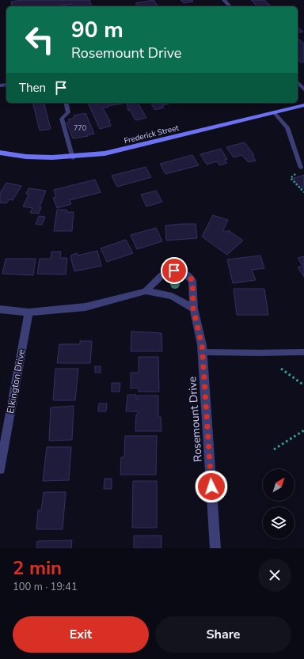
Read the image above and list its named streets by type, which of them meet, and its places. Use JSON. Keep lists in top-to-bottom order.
{
  "streets": {
    "main road": ["Frederick Street"],
    "street": ["Elkington Drive", "Rosemount Drive"]
  },
  "crossings": [
    ["Elkington Drive", "Rosemount Drive"]
  ],
  "house_numbers": ["770"],
  "north": "top right",
  "page": {
    "turn": ["90 m", "Rosemount Drive"],
    "then": "Then",
    "heading": ["2 min", "100 m · 19:41"],
    "buttons": ["Exit", "Share"]
  }
}
